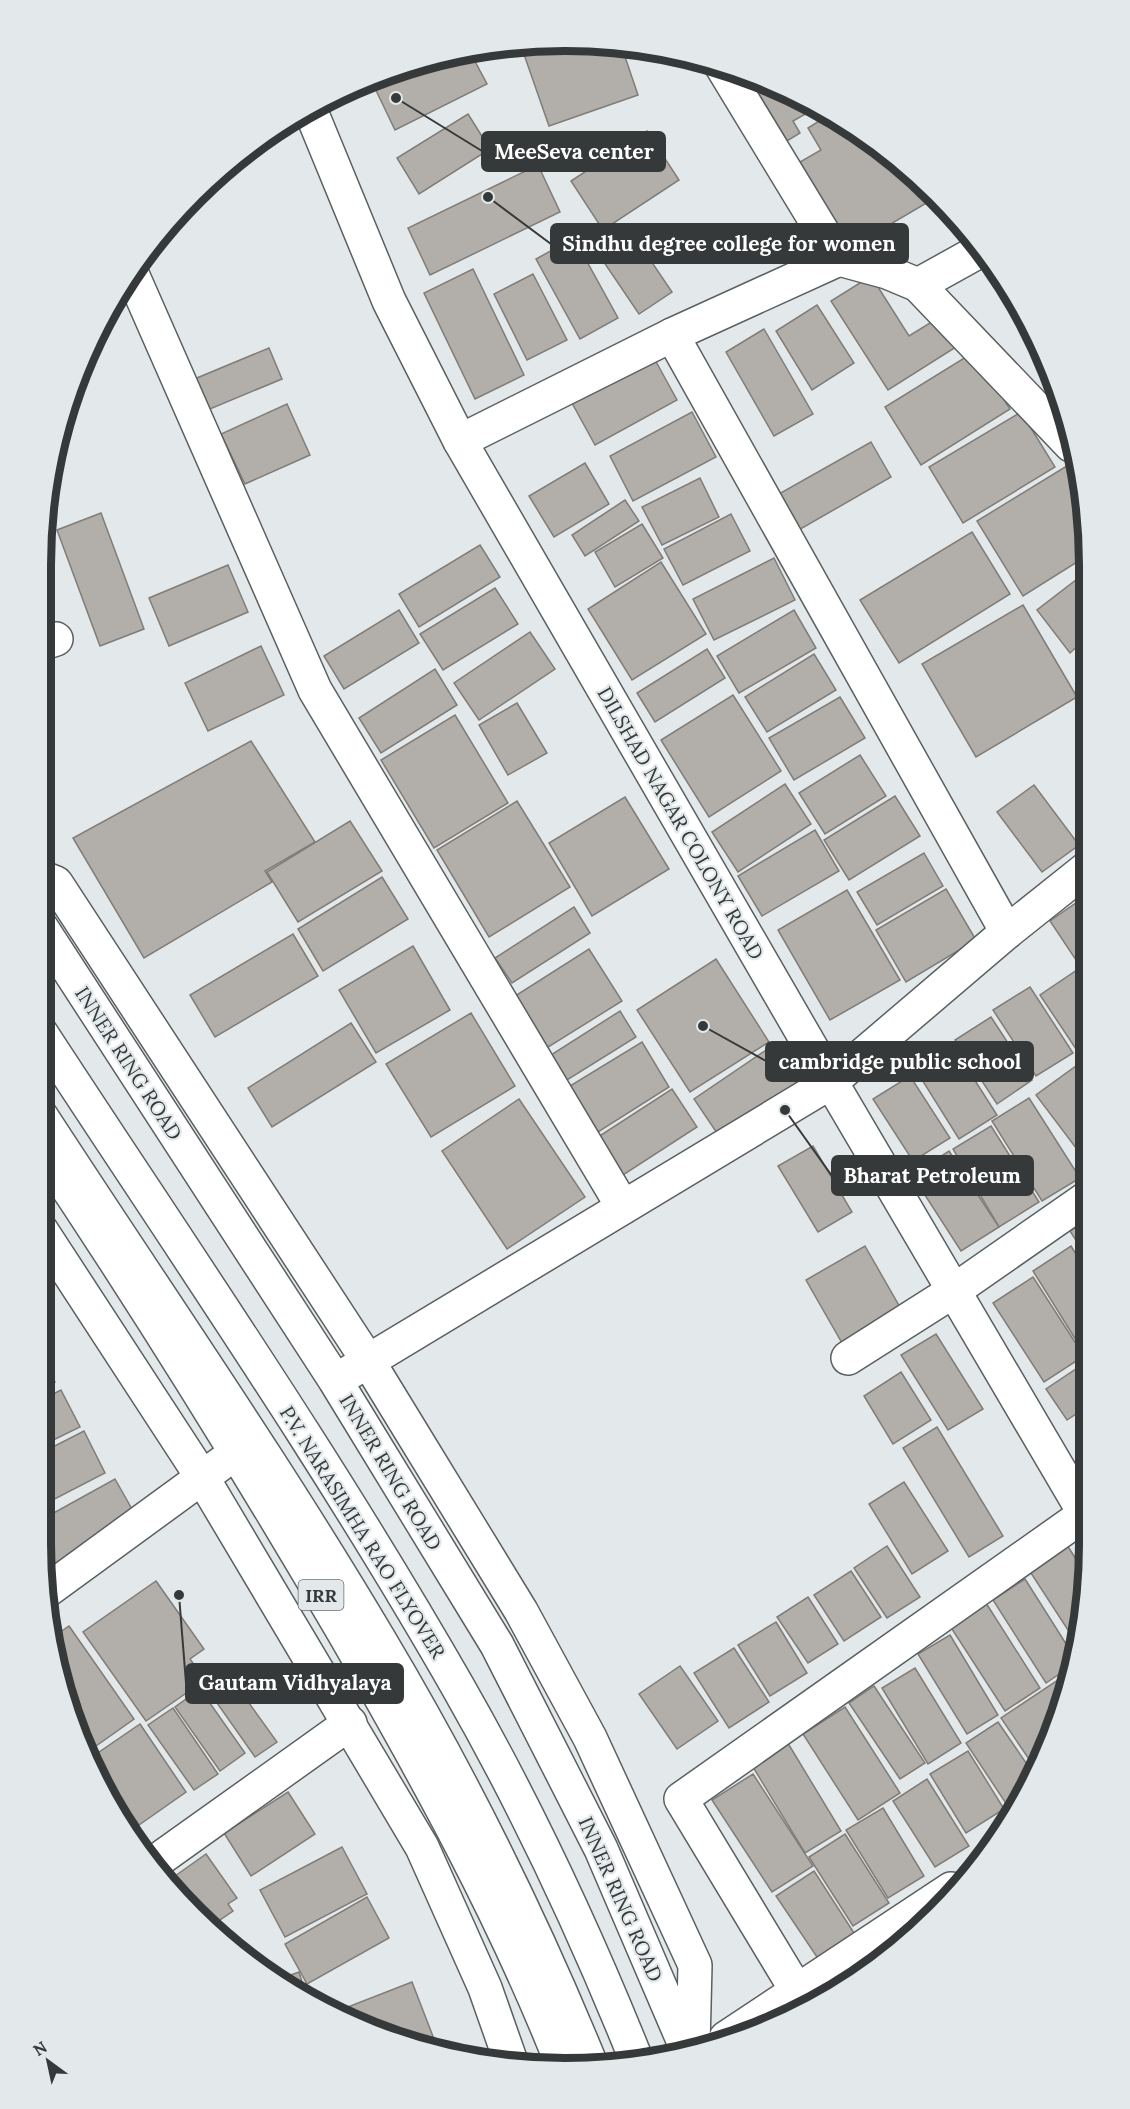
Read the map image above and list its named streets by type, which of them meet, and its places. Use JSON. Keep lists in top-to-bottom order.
{
  "streets": {
    "main road": [
      "DILSHAD NAGAR COLONY ROAD",
      "INNER RING ROAD",
      "P.V. NARASIMHA RAO FLYOVER",
      "IRR"
    ]
  },
  "places": [
    "MeeSeva center",
    "Sindhu degree college for women",
    "cambridge public school",
    "Bharat Petroleum",
    "Gautam Vidhyalaya"
  ],
  "north": "top left"
}
